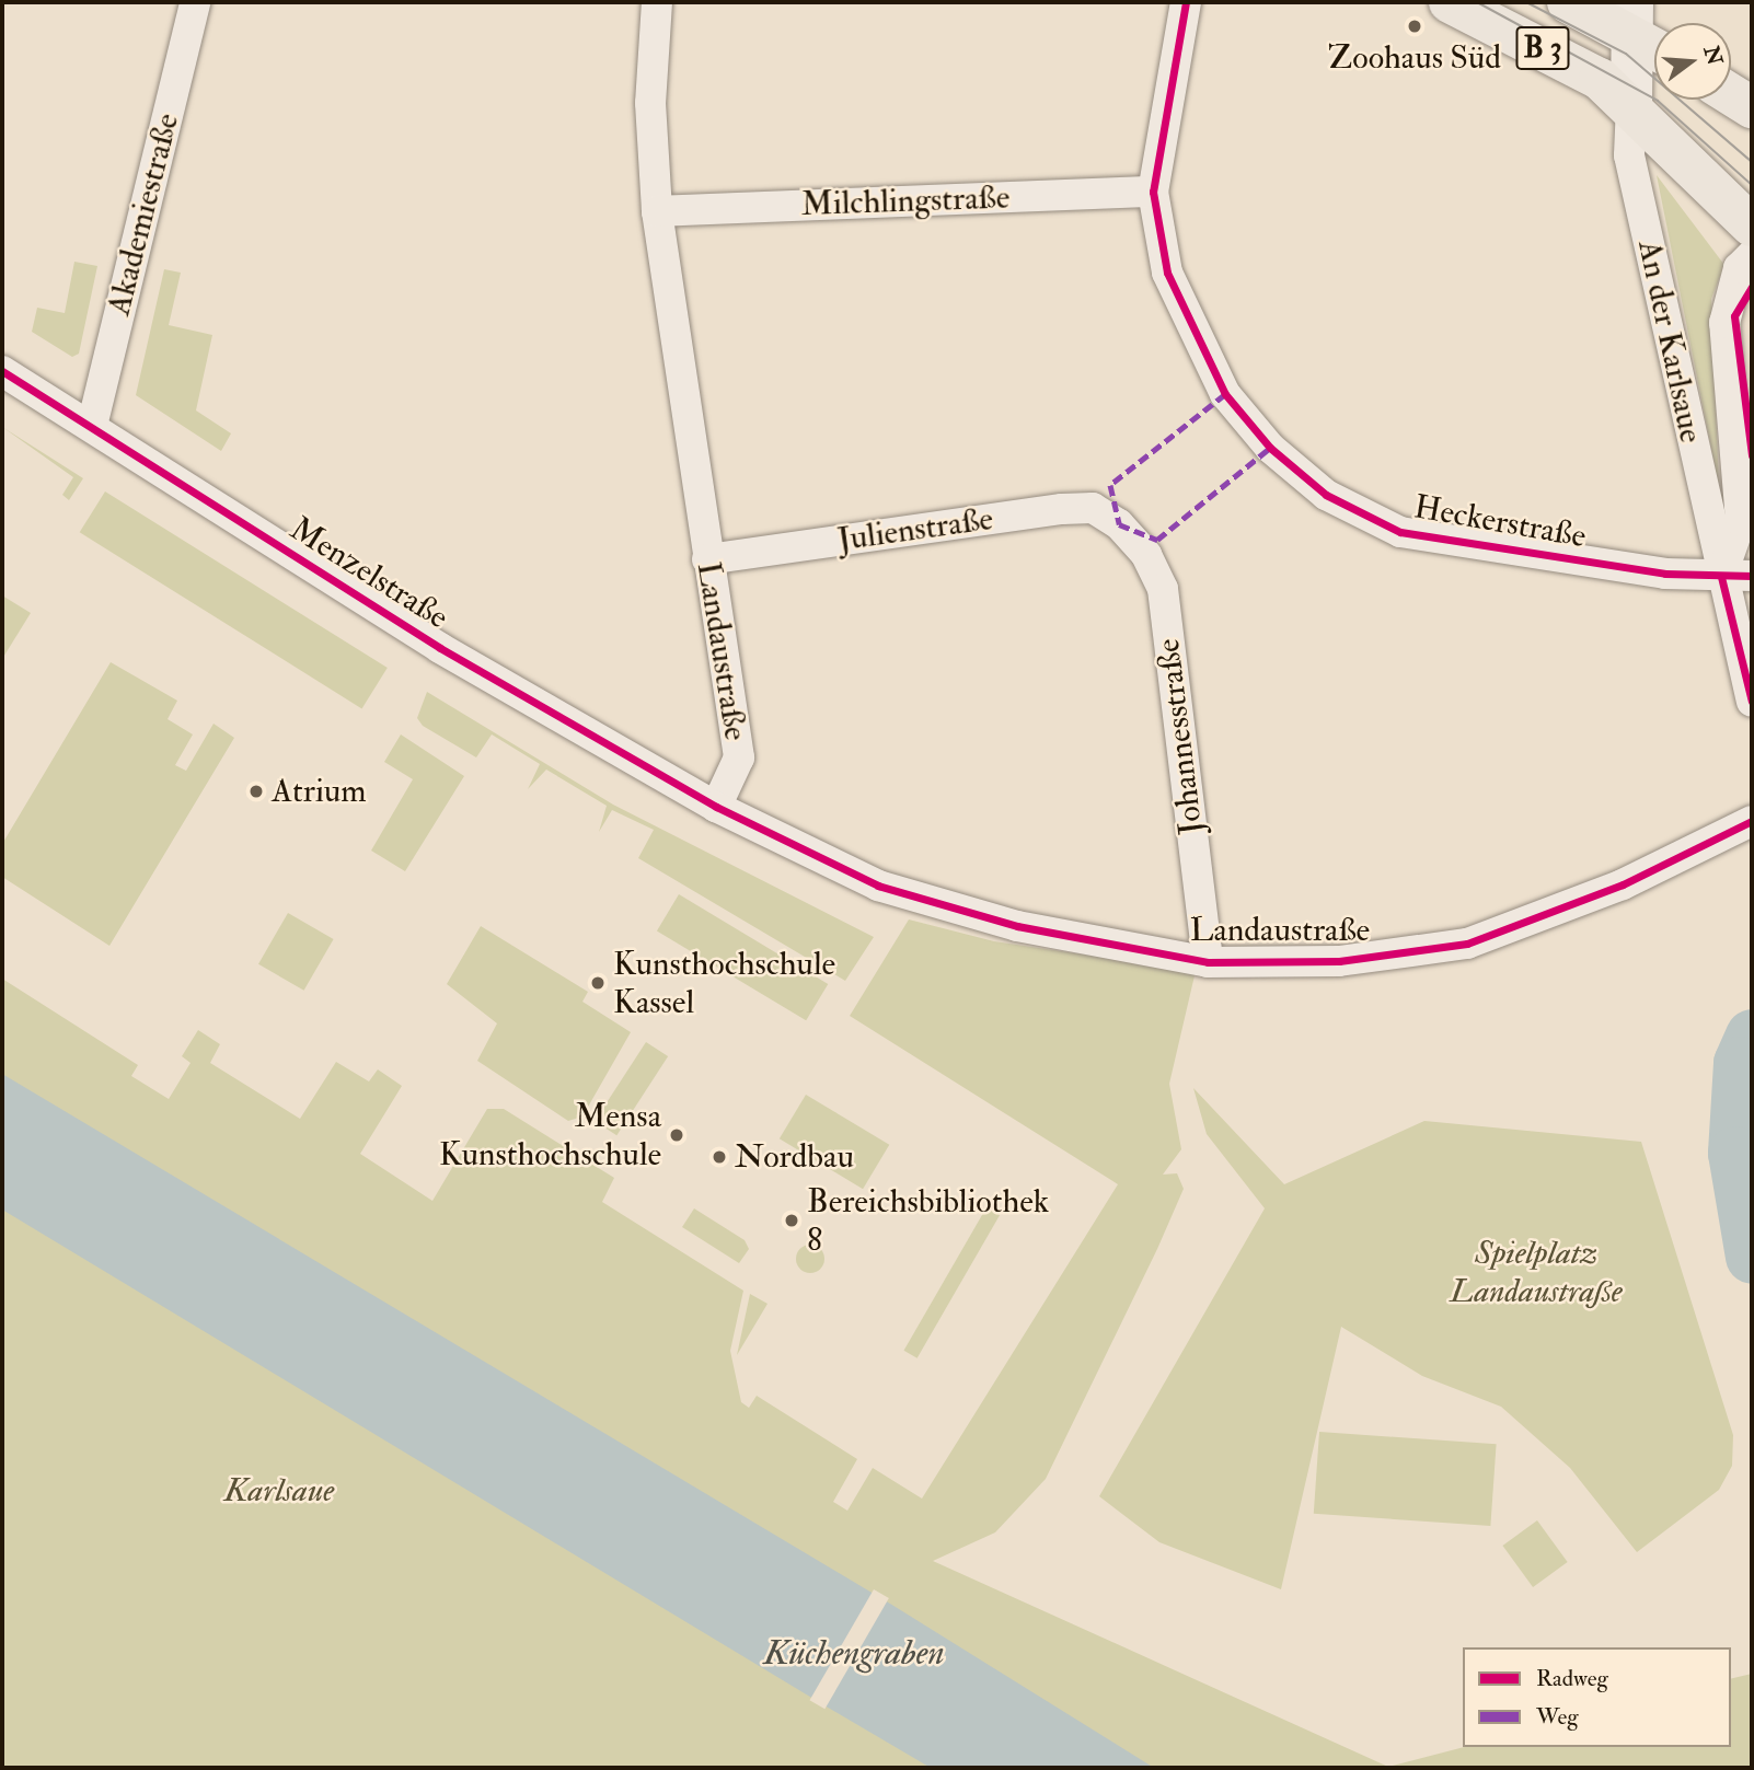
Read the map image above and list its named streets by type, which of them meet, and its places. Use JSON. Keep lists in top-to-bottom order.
{
  "streets": {
    "main road": ["B 3"],
    "street": [
      "Milchlingstraße",
      "Akademiestraße",
      "An der Karlsaue",
      "Heckerstraße",
      "Julienstraße",
      "Menzelstraße",
      "Landaustraße",
      "Johannesstraße"
    ]
  },
  "crossings": [
    ["B 3", "An der Karlsaue"],
    ["Milchlingstraße", "Heckerstraße"],
    ["Milchlingstraße", "Landaustraße"],
    ["Akademiestraße", "Menzelstraße"],
    ["An der Karlsaue", "Heckerstraße"],
    ["Julienstraße", "Landaustraße"],
    ["Julienstraße", "Johannesstraße"],
    ["Menzelstraße", "Landaustraße"],
    ["Landaustraße", "Johannesstraße"]
  ],
  "water": ["Küchengraben"],
  "parks": ["Spielplatz Landaustraße", "Karlsaue"],
  "places": [
    "Zoohaus Süd",
    "Atrium",
    "Kunsthochschule Kassel",
    "Mensa Kunsthochschule",
    "Nordbau",
    "Bereichsbibliothek 8"
  ],
  "legend": ["Radweg", "Weg"],
  "north": "right"
}
